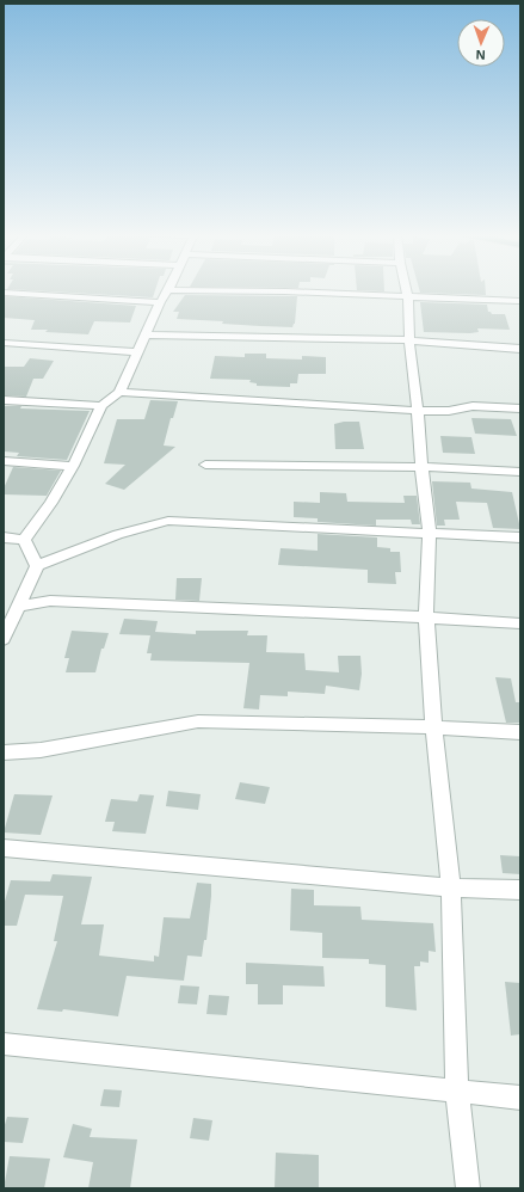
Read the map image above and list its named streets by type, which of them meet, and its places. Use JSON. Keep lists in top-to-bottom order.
{
  "north": "bottom"
}
